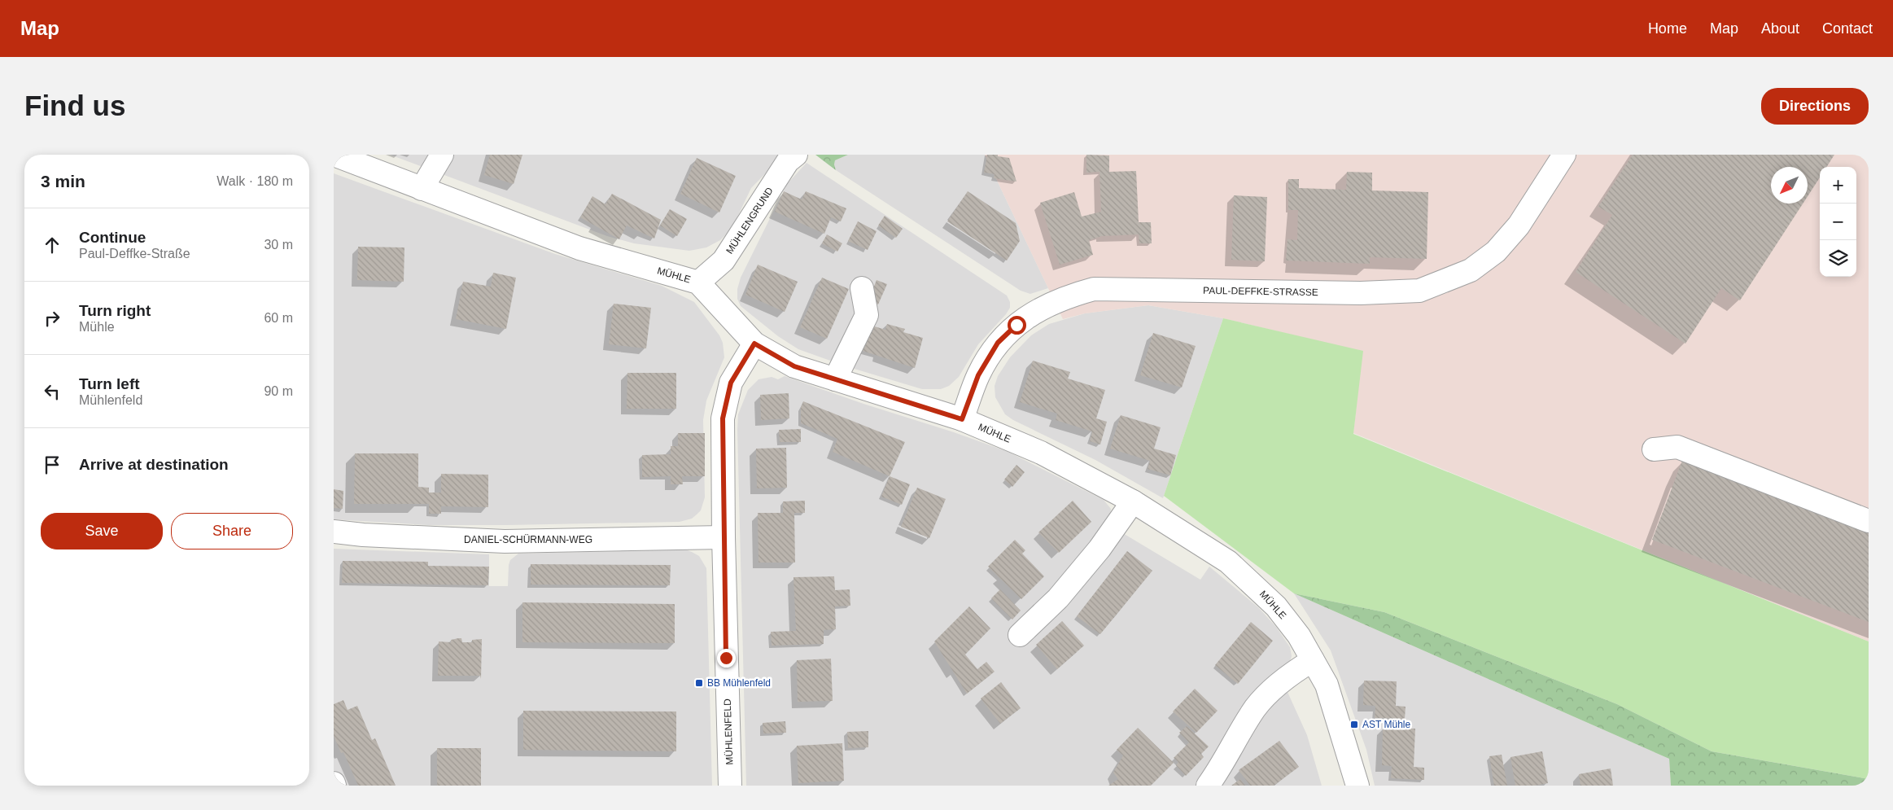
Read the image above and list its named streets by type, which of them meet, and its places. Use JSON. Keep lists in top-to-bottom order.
{
  "streets": {
    "street": [
      "MÜHLENGRUND",
      "MÜHLE",
      "PAUL-DEFFKE-STRASSE",
      "DANIEL-SCHÜRMANN-WEG",
      "MÜHLENFELD"
    ]
  },
  "crossings": [
    ["MÜHLENGRUND", "MÜHLE"],
    ["MÜHLE", "PAUL-DEFFKE-STRASSE"],
    ["MÜHLE", "MÜHLENFELD"],
    ["DANIEL-SCHÜRMANN-WEG", "MÜHLENFELD"]
  ],
  "places": {
    "transit": ["BB Mühlenfeld", "AST Mühle"]
  },
  "north": "bottom left",
  "page": {
    "header": "Map",
    "nav": [
      "Home",
      "Map",
      "About",
      "Contact"
    ],
    "buttons": [
      "Directions",
      ["Save", "Share"]
    ],
    "title": "Find us",
    "heading": ["3 min", "Walk · 180 m"],
    "map_buttons": ["+", "−"],
    "list": [
      ["Continue", "Paul-Deffke-Straße", "30 m"],
      ["Turn right", "Mühle", "60 m"],
      ["Turn left", "Mühlenfeld", "90 m"],
      "Arrive at destination"
    ]
  }
}
